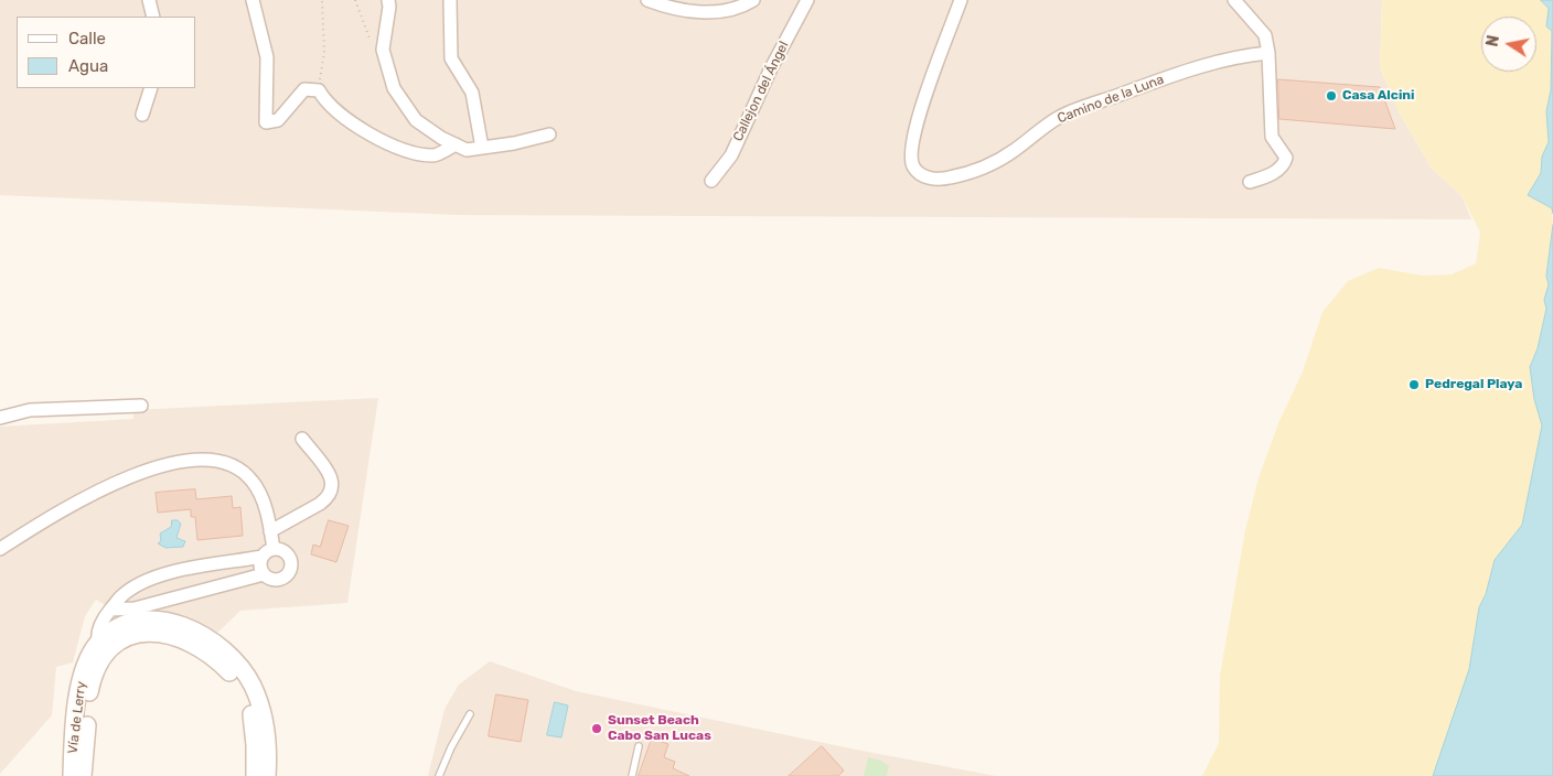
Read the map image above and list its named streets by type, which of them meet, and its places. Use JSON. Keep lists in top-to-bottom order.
{
  "streets": {
    "street": ["Callejon del Ángel", "Camino de la Luna", "Vía de Lerry"]
  },
  "places": ["Casa Alcini", "Pedregal Playa", "Sunset Beach Cabo San Lucas"],
  "legend": ["Calle", "Agua"],
  "north": "left"
}
